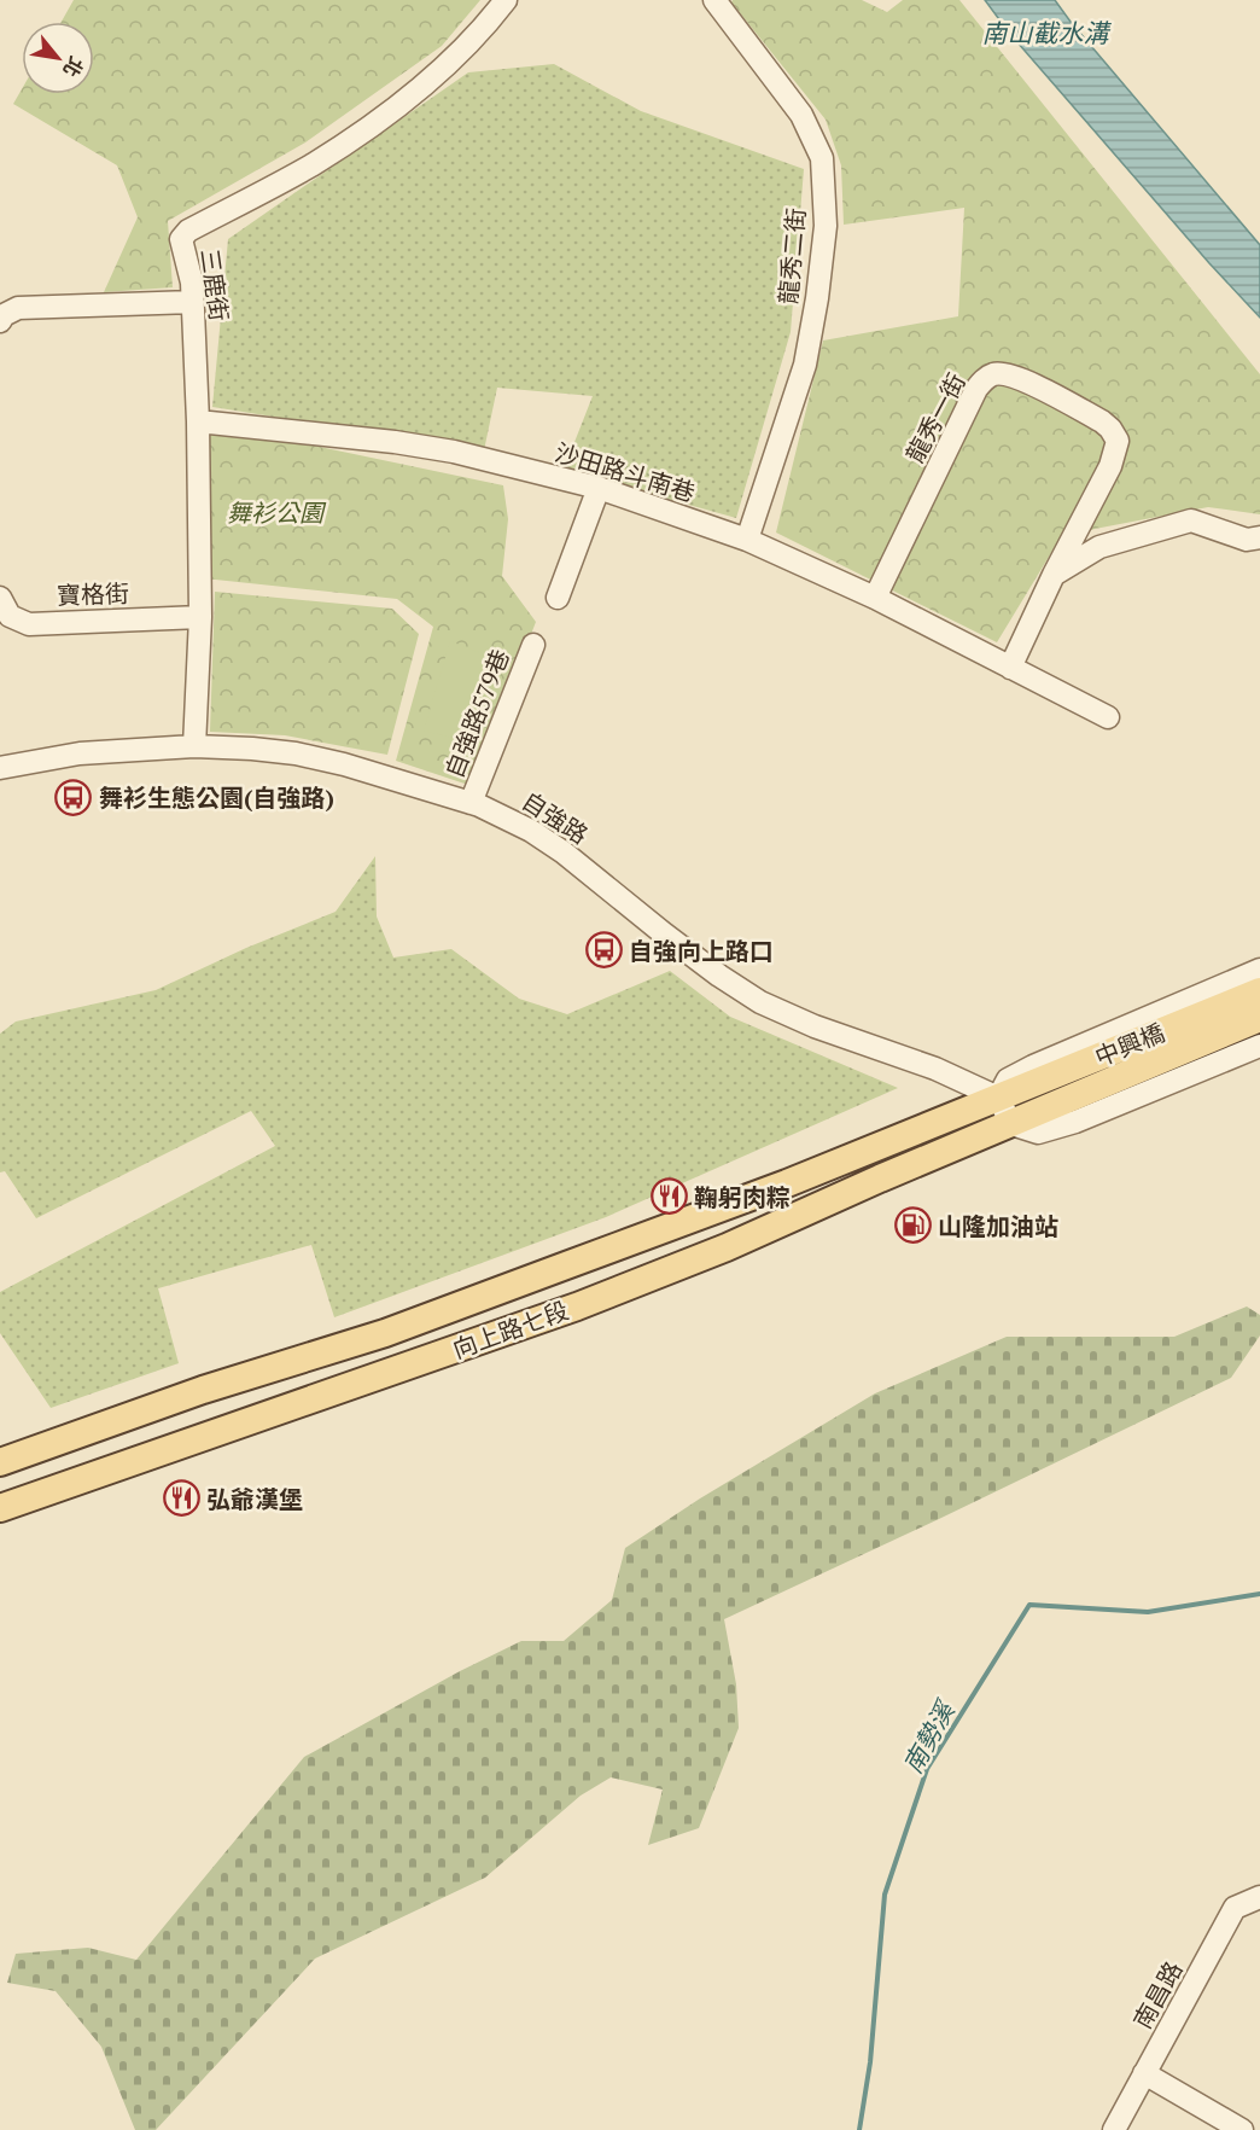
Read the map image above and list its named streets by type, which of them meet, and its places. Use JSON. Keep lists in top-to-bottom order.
{
  "streets": {
    "main road": ["中興橋", "向上路七段"],
    "street": [
      "龍秀二街",
      "三鹿街",
      "龍秀一街",
      "沙田路斗南巷",
      "寶格街",
      "自強路579巷",
      "自強路",
      "南昌路"
    ]
  },
  "crossings": [
    ["龍秀二街", "沙田路斗南巷"],
    ["三鹿街", "沙田路斗南巷"],
    ["三鹿街", "寶格街"],
    ["三鹿街", "自強路"],
    ["龍秀一街", "沙田路斗南巷"],
    ["自強路579巷", "自強路"],
    ["自強路", "中興橋"],
    ["自強路", "向上路七段"],
    ["中興橋", "向上路七段"]
  ],
  "water": ["南山截水溝", "南勢溪"],
  "parks": ["舞衫公園"],
  "places": {
    "bus stop": ["舞衫生態公園(自強路)", "自強向上路口"],
    "restaurant": ["鞠躬肉粽", "弘爺漢堡"],
    "fuel station": ["山隆加油站"]
  },
  "north": "bottom right"
}
